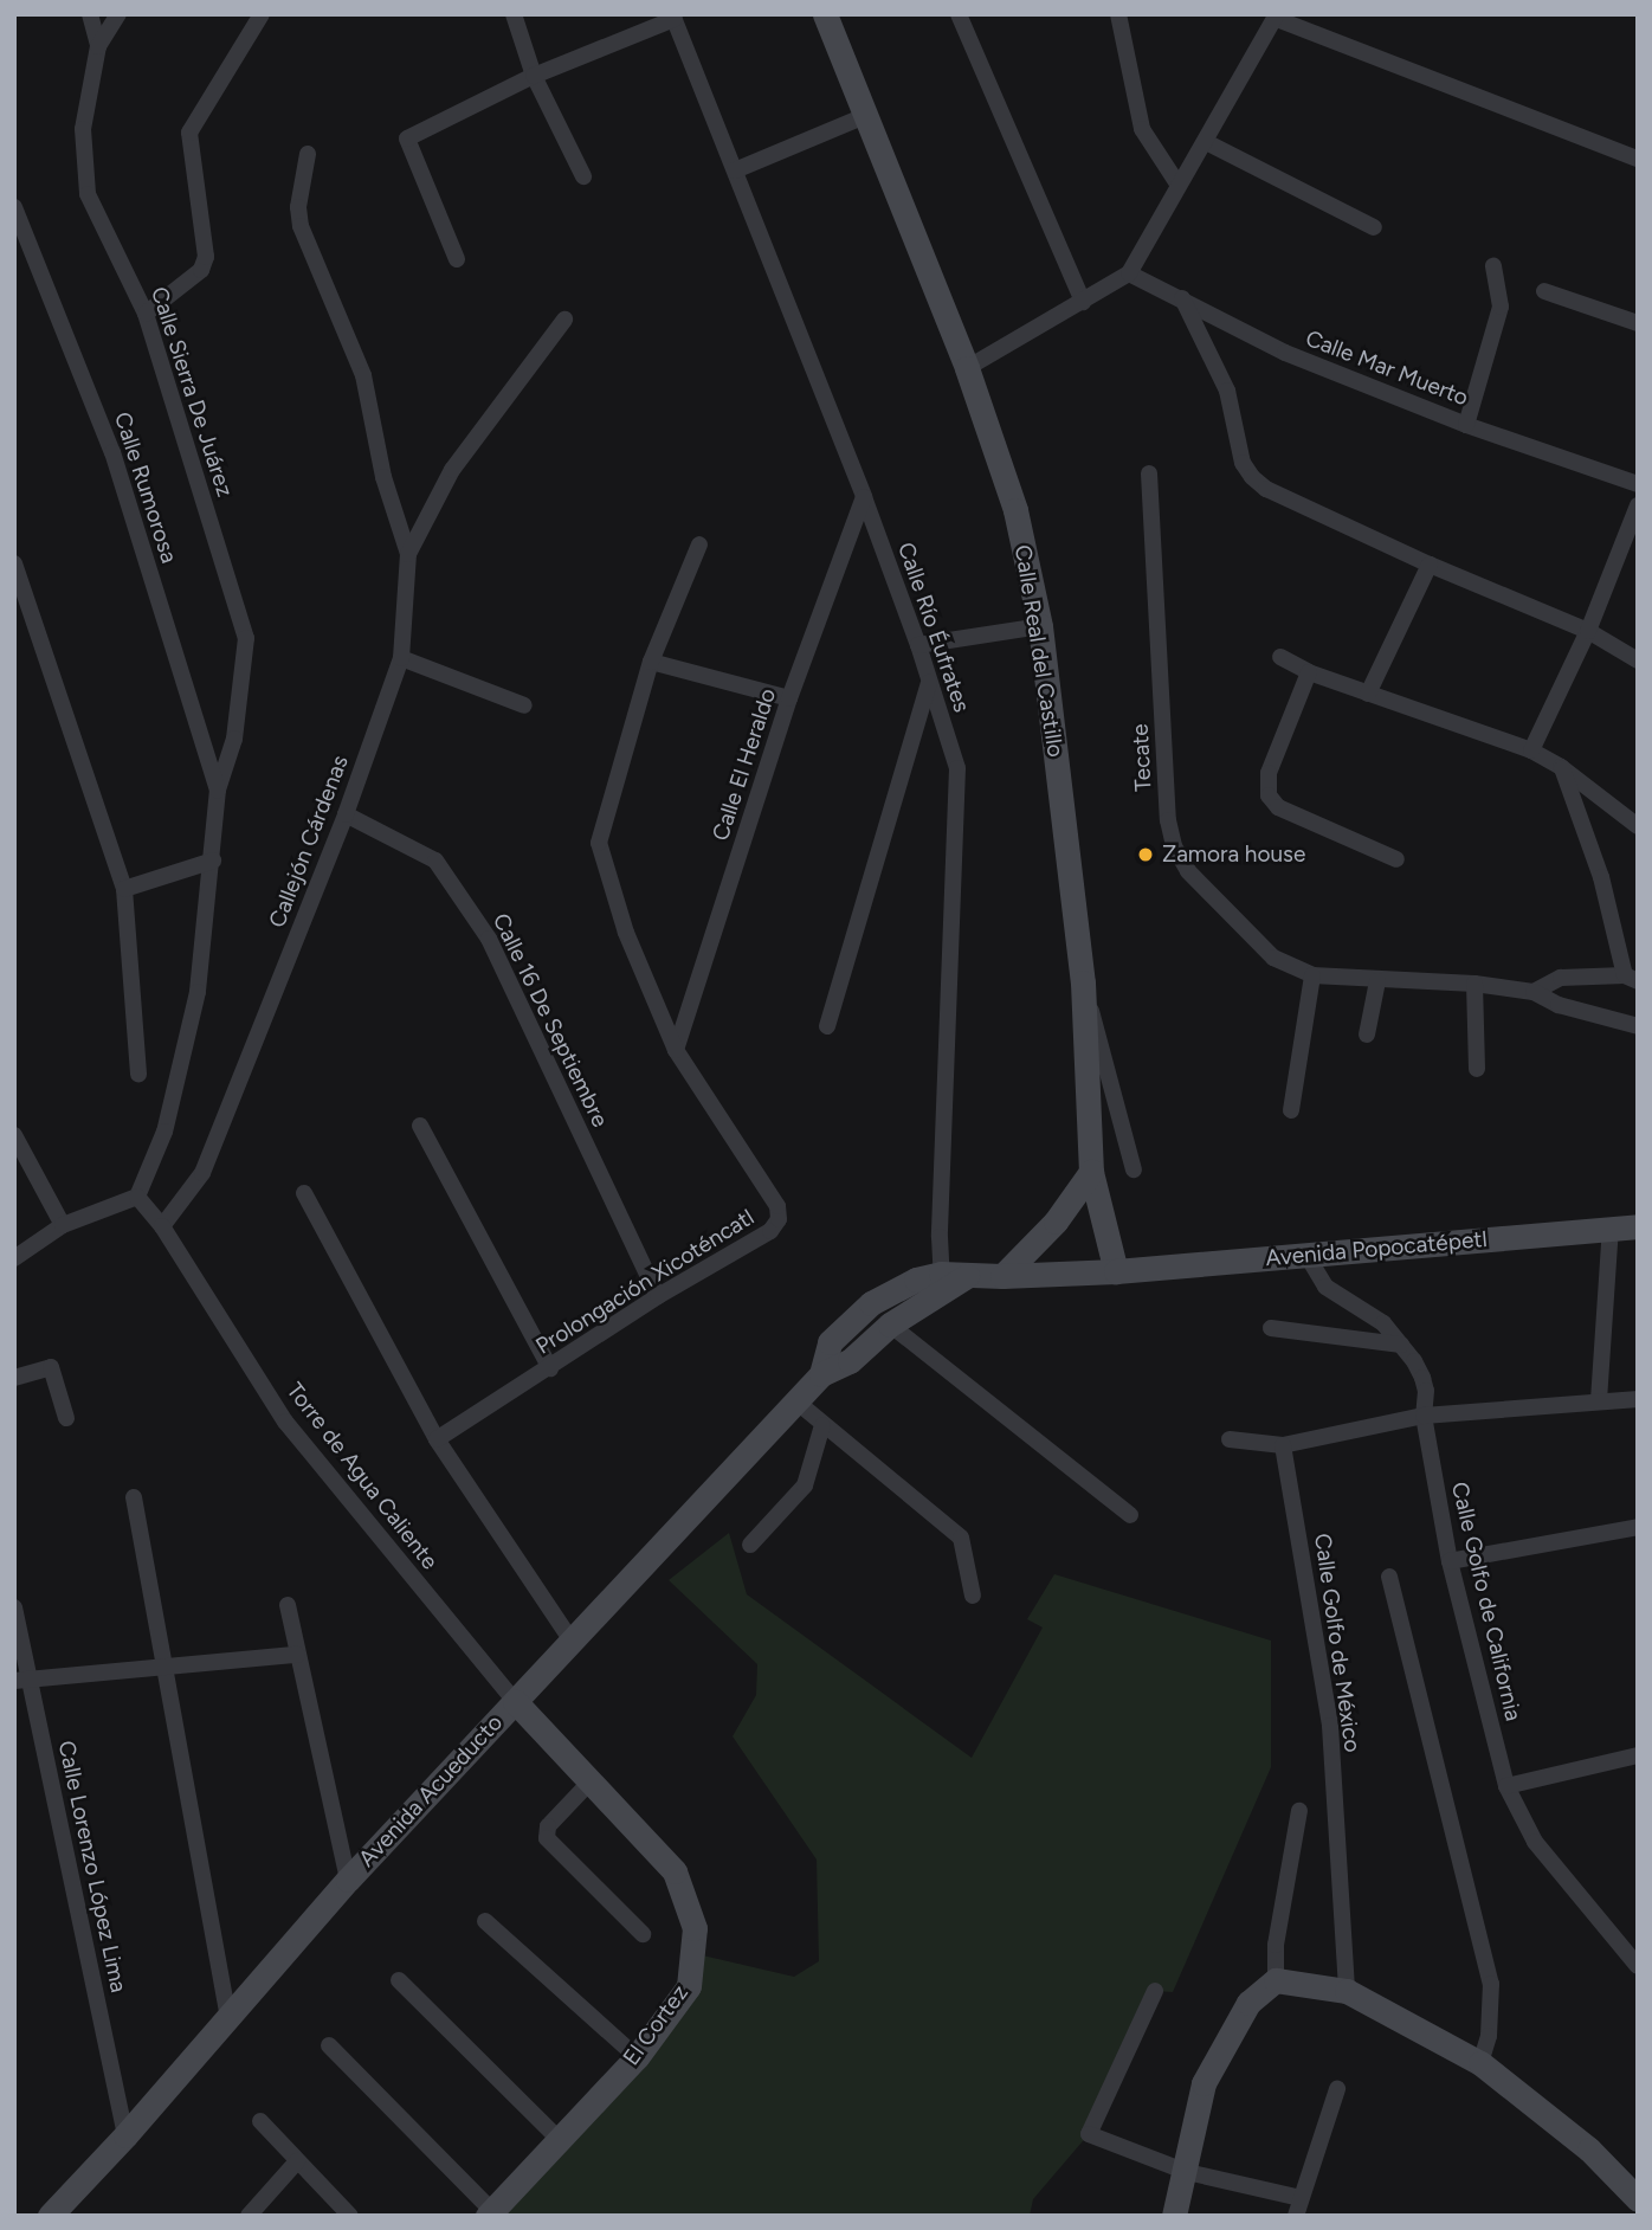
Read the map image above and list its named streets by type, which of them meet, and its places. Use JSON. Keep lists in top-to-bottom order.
{
  "streets": {
    "street": [
      "Calle Mar Muerto",
      "Calle Sierra De Juárez",
      "Calle Rumorosa",
      "Calle Río Éufrates",
      "Calle Real del Castillo",
      "Tecate",
      "Calle El Heraldo",
      "Callejón Cárdenas",
      "Calle 16 De Septiembre",
      "Avenida Popocatépetl",
      "Prolongación Xicoténcatl",
      "Torre de Agua Caliente",
      "Calle Golfo de California",
      "Calle Golfo de México",
      "Avenida Acueducto",
      "Calle Lorenzo López Lima",
      "El Cortez"
    ]
  },
  "crossings": [
    ["Calle Sierra De Juárez", "Calle Rumorosa"],
    ["Calle Río Éufrates", "Calle El Heraldo"],
    ["Calle Río Éufrates", "Avenida Acueducto"],
    ["Calle Real del Castillo", "Avenida Popocatépetl"],
    ["Calle Real del Castillo", "Avenida Acueducto"],
    ["Calle El Heraldo", "Prolongación Xicoténcatl"],
    ["Callejón Cárdenas", "Calle 16 De Septiembre"],
    ["Callejón Cárdenas", "Torre de Agua Caliente"],
    ["Calle 16 De Septiembre", "Prolongación Xicoténcatl"],
    ["Avenida Popocatépetl", "Calle Golfo de California"],
    ["Avenida Popocatépetl", "Avenida Acueducto"],
    ["Torre de Agua Caliente", "Avenida Acueducto"],
    ["Torre de Agua Caliente", "El Cortez"],
    ["Avenida Acueducto", "Calle Lorenzo López Lima"],
    ["Avenida Acueducto", "El Cortez"]
  ],
  "places": ["Zamora house"]
}
